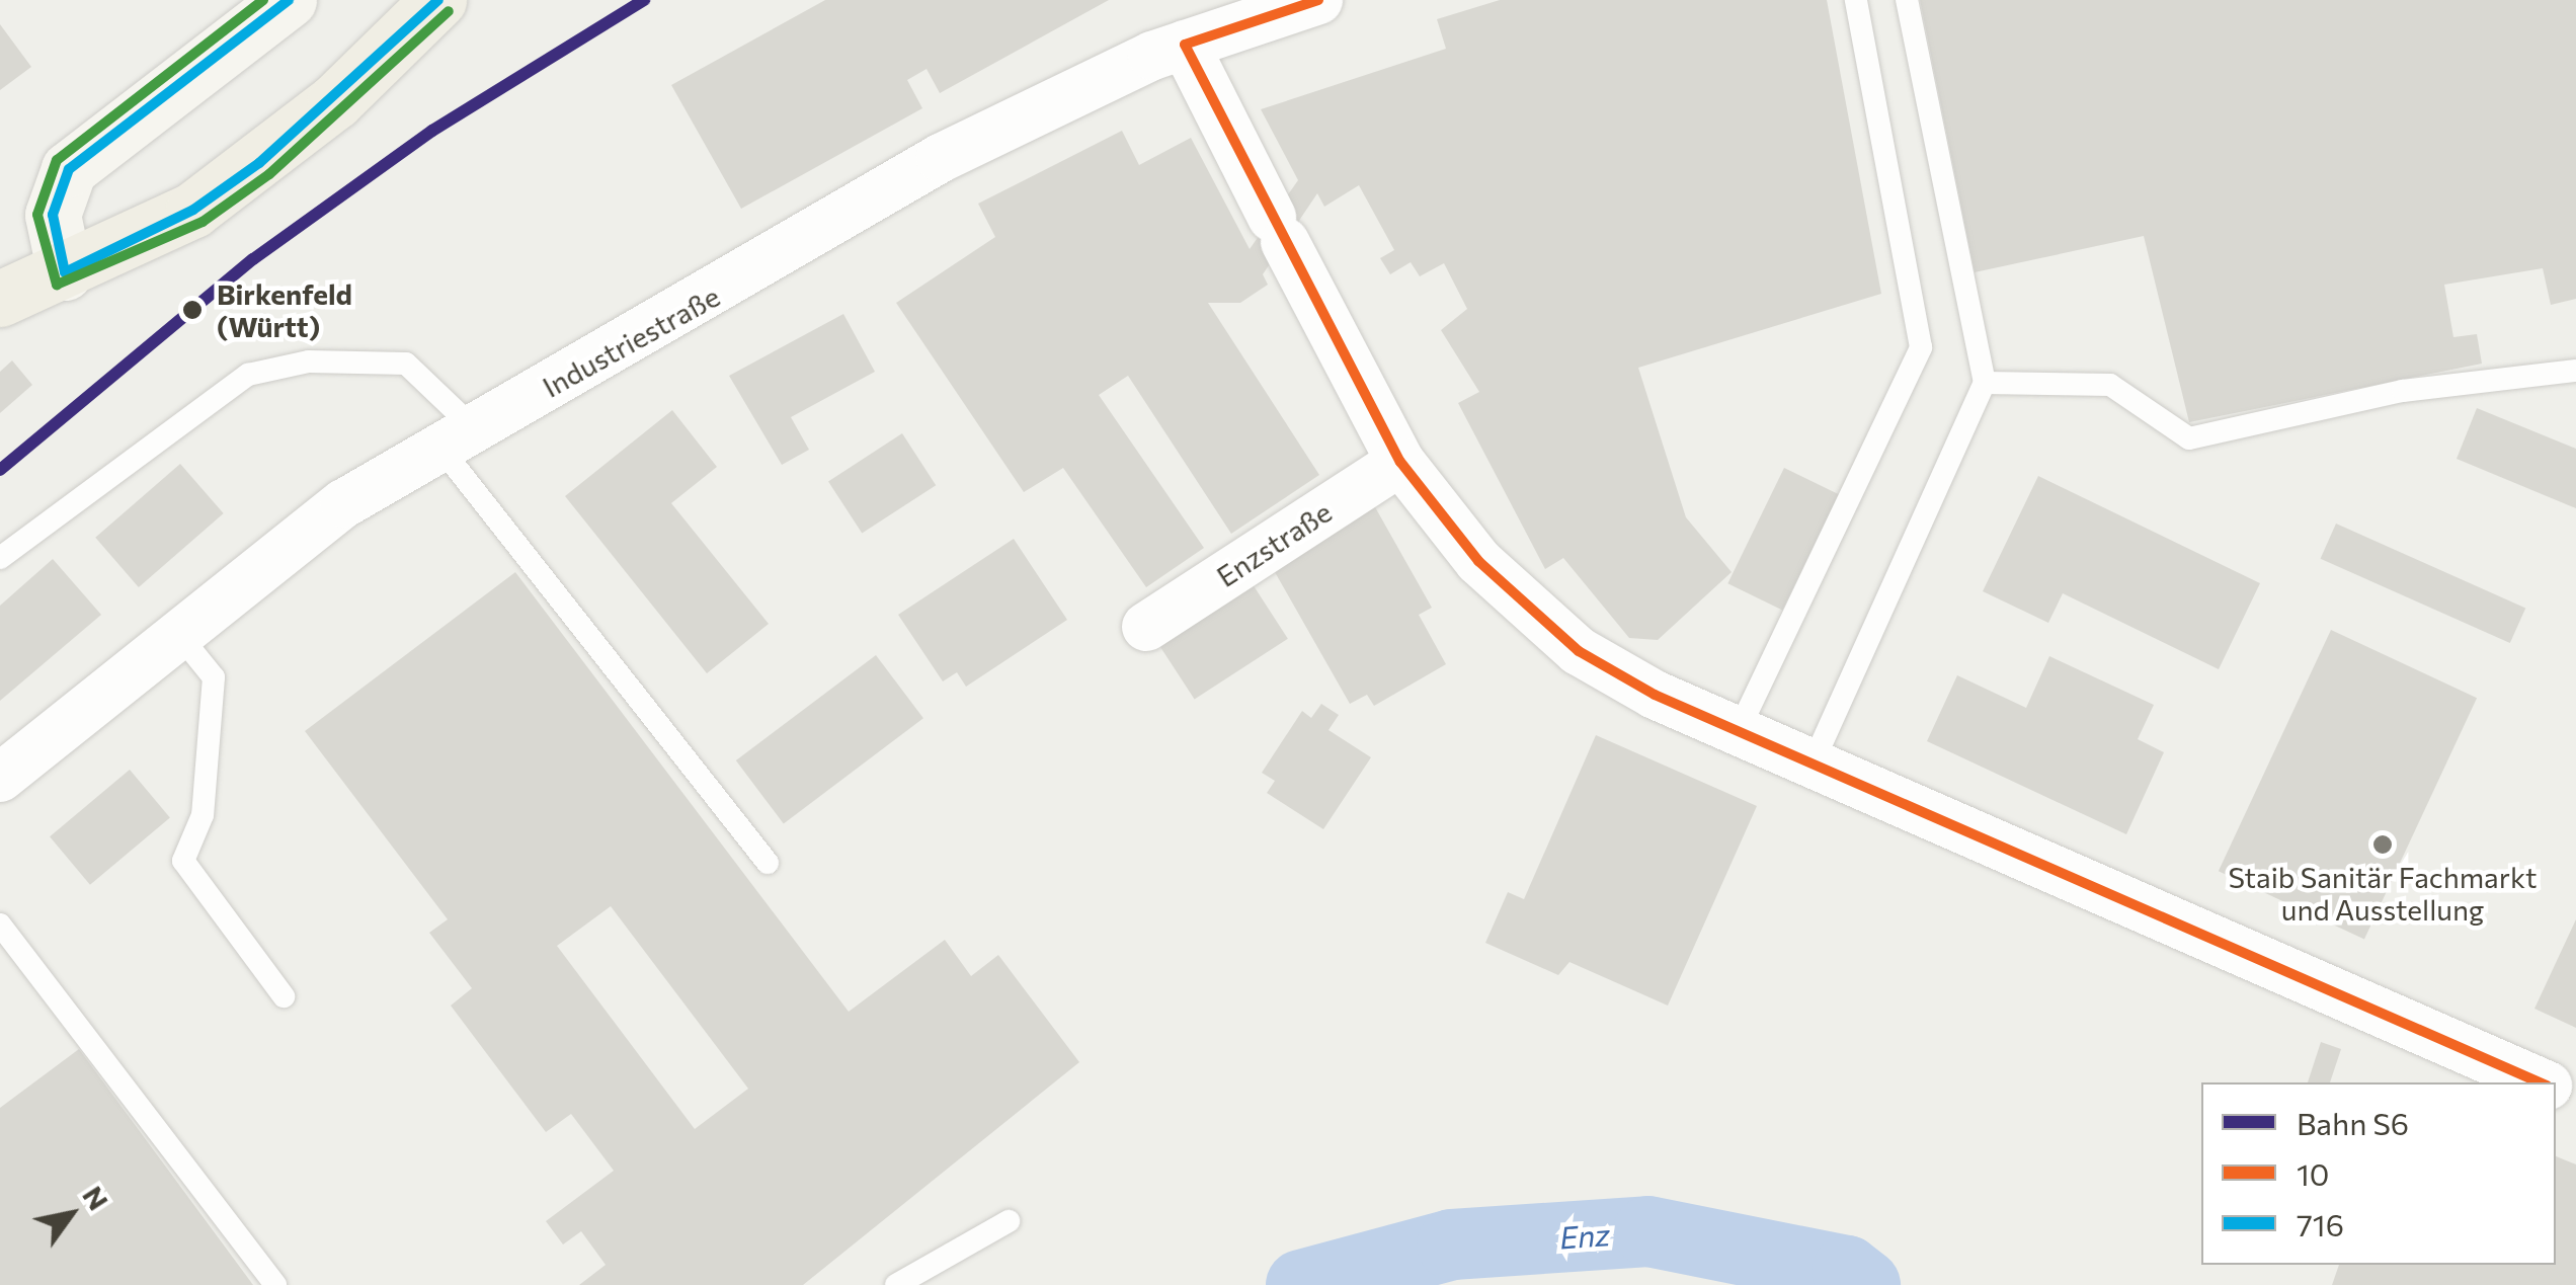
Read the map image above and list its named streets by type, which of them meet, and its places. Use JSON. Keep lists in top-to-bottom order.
{
  "streets": {
    "street": ["Industriestraße", "Enzstraße"]
  },
  "water": ["Enz"],
  "places": ["Birkenfeld (Württ)", "Staib Sanitär Fachmarkt und Ausstellung"],
  "lines": ["rail line S6", "transit line 10", "transit line 716"],
  "legend": ["Bahn S6", "10", "716"],
  "north": "top right"
}
